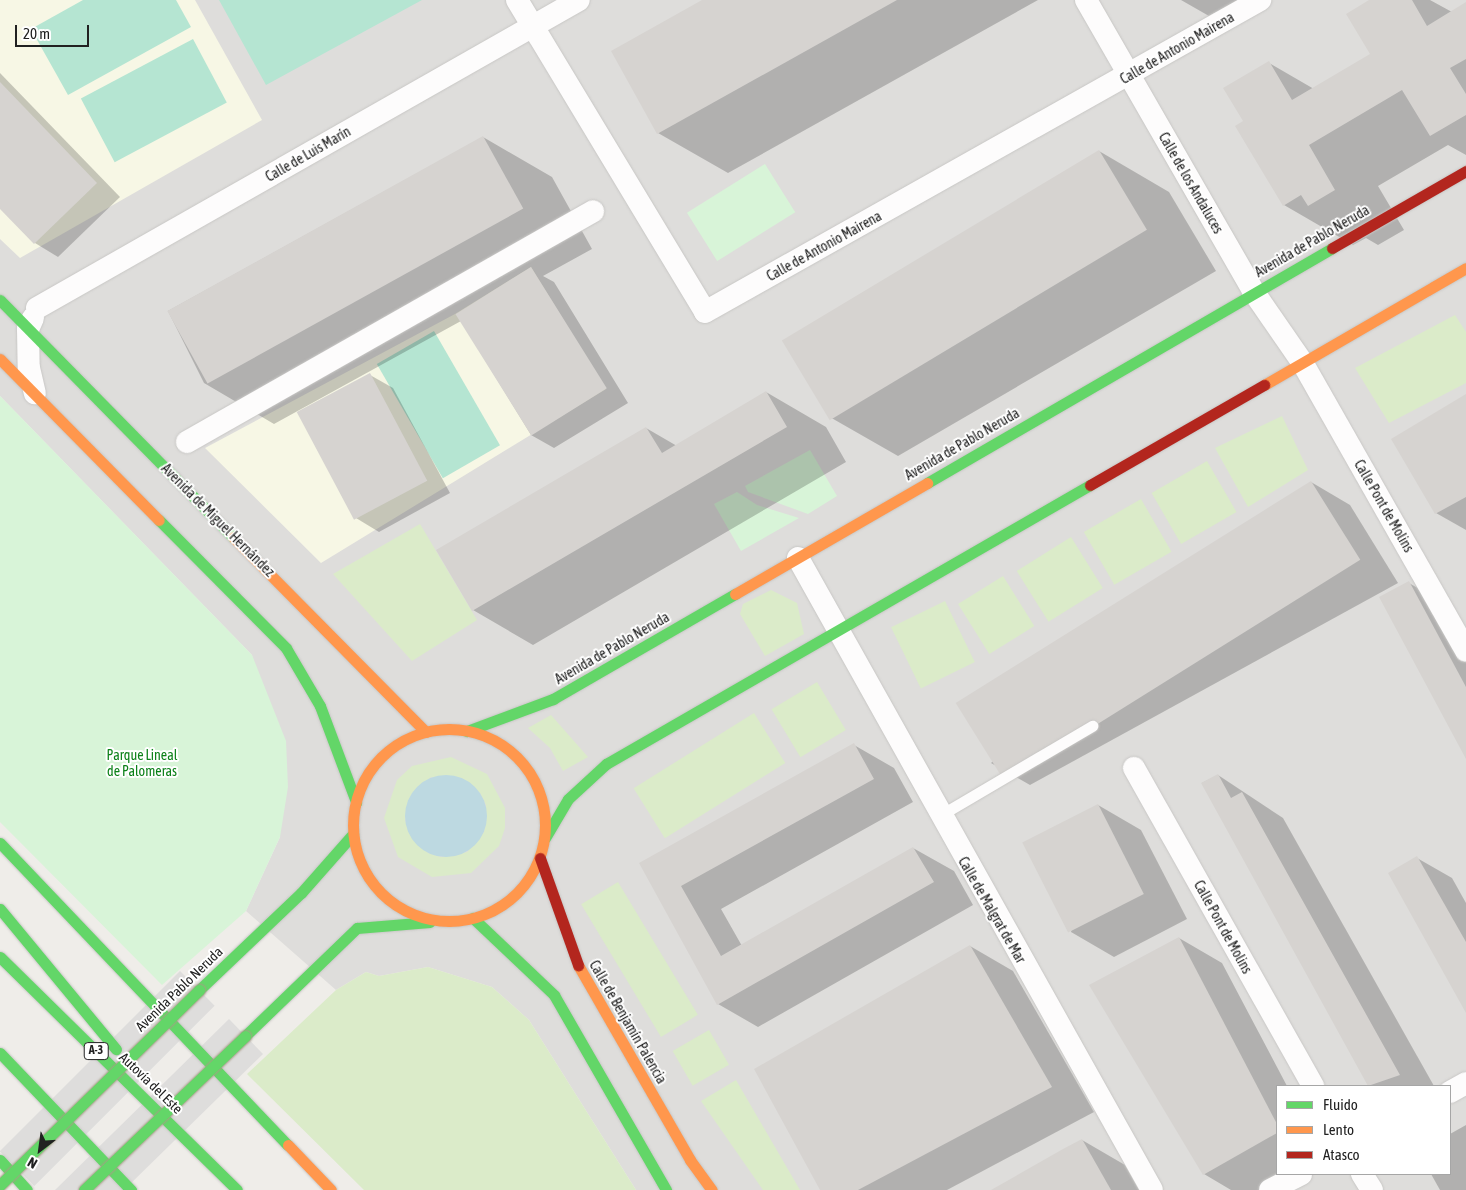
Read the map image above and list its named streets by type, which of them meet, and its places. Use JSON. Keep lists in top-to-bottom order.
{
  "streets": {
    "main road": [
      "Avenida de Pablo Neruda",
      "Avenida de Miguel Hernández",
      "Avenida Pablo Neruda",
      "Calle de Benjamín Palencia",
      "A-3",
      "Autovía del Este"
    ],
    "street": [
      "Calle de Antonio Mairena",
      "Calle de Luis Marín",
      "Calle de los Andaluces",
      "Calle Pont de Molins",
      "Calle de Malgrat de Mar"
    ]
  },
  "crossings": [
    ["Calle de Antonio Mairena", "Calle de Luis Marín"],
    ["Calle de Antonio Mairena", "Calle de los Andaluces"],
    ["Calle de los Andaluces", "Avenida de Pablo Neruda"],
    ["Calle de los Andaluces", "Calle Pont de Molins"],
    ["Avenida de Pablo Neruda", "Calle de Malgrat de Mar"]
  ],
  "parks": ["Parque Lineal de Palomeras"],
  "legend": ["Fluido", "Lento", "Atasco"],
  "scale_bar": "20 m",
  "north": "bottom left"
}
